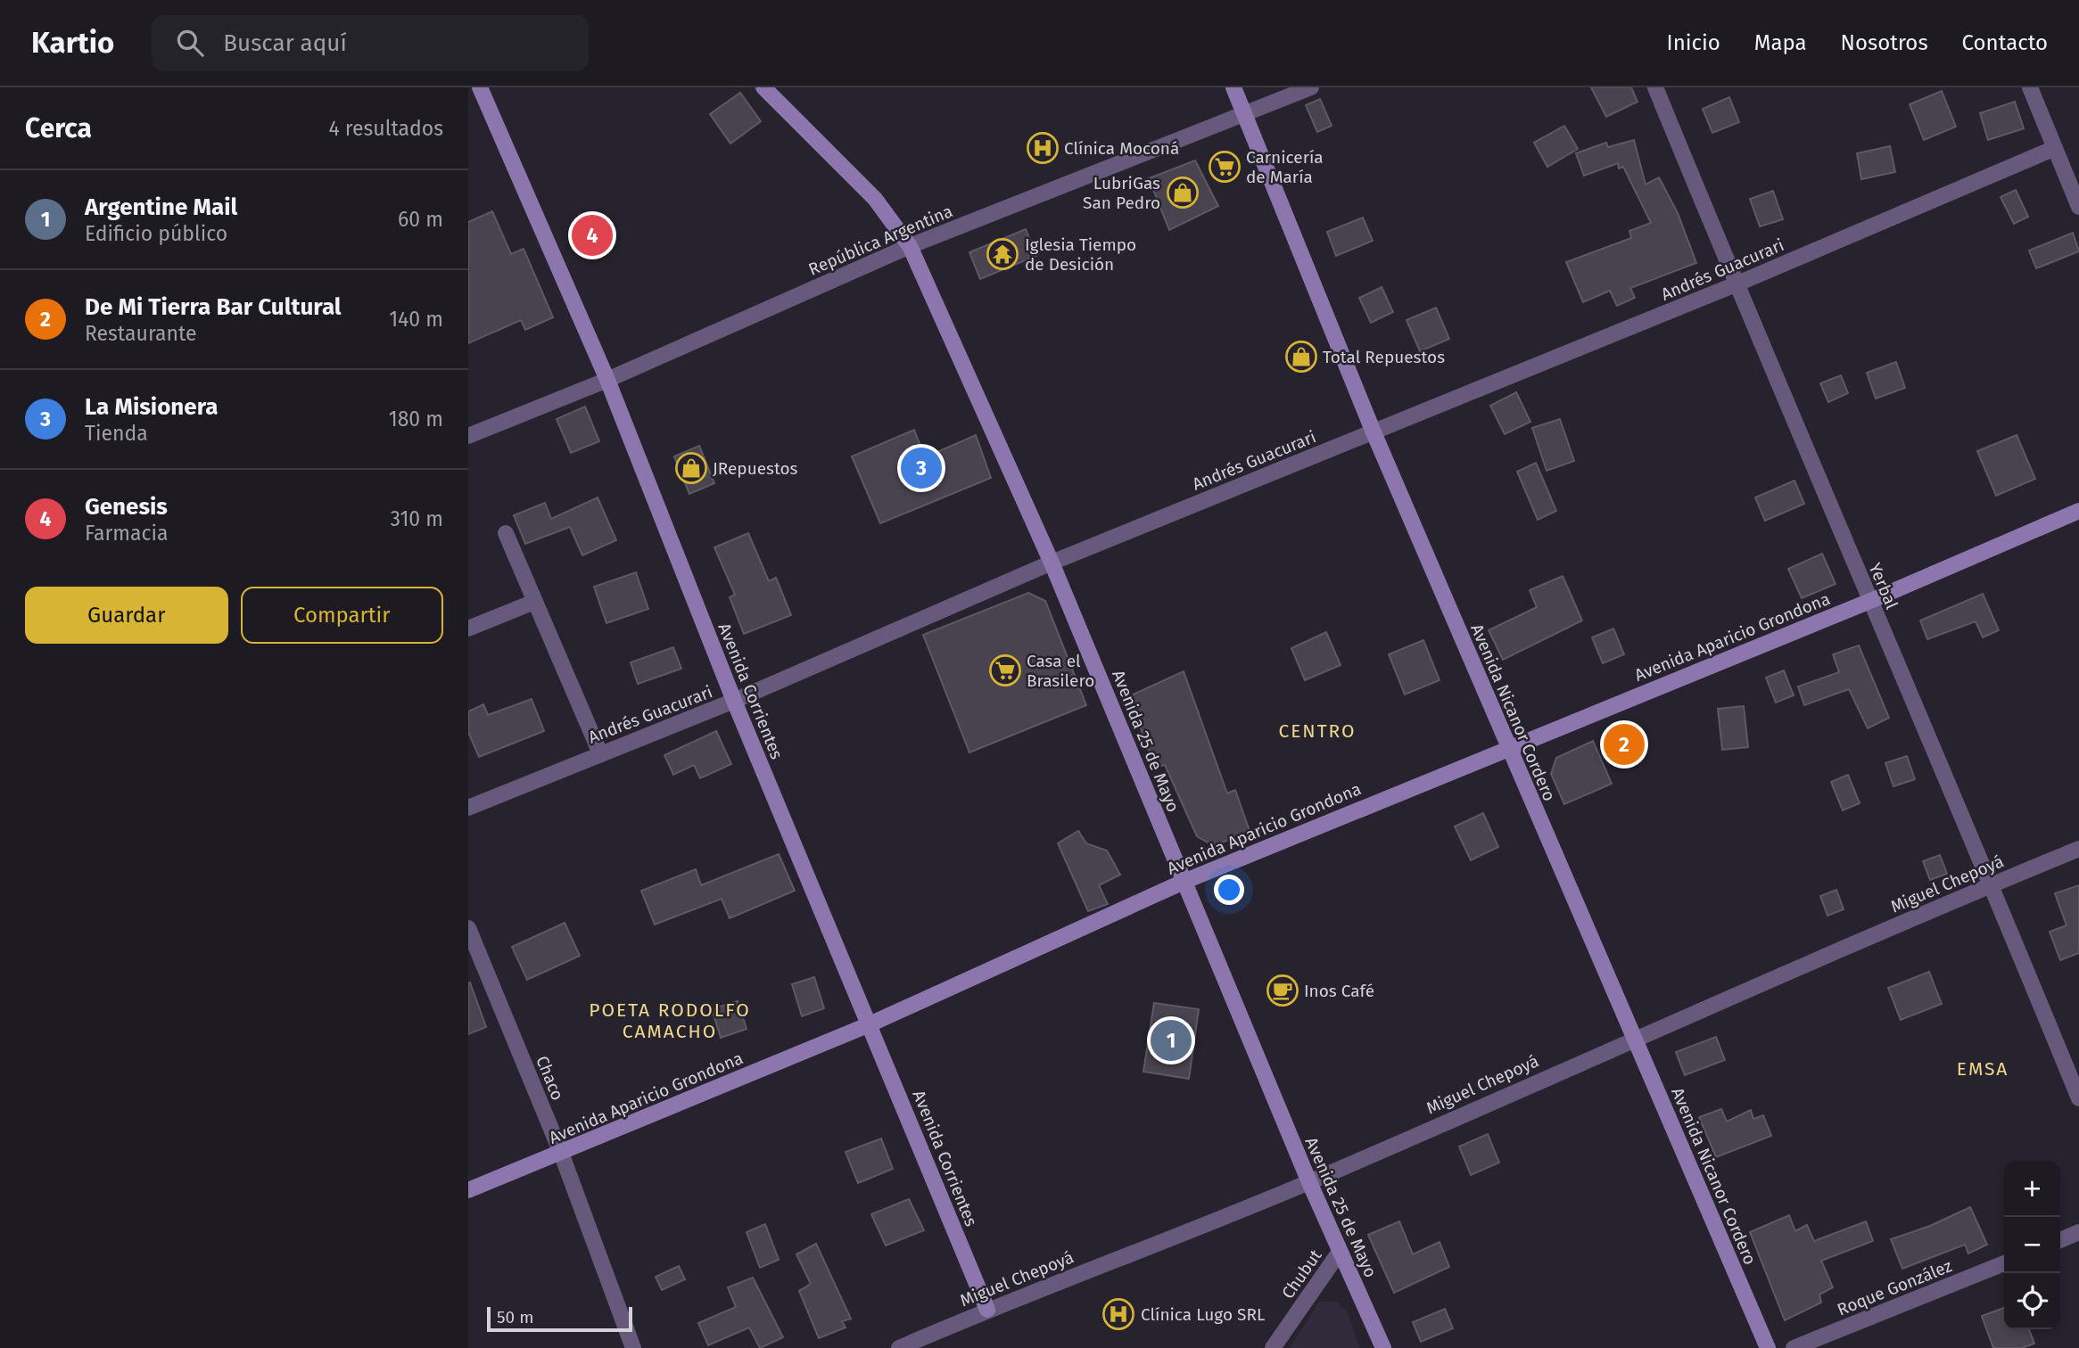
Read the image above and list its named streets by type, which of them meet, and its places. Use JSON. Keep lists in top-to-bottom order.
{
  "streets": {
    "main road": [
      "Avenida Aparicio Grondona",
      "Avenida Corrientes",
      "Avenida Nicanor Cordero",
      "Avenida 25 de Mayo"
    ],
    "street": [
      "República Argentina",
      "Andrés Guacurari",
      "Yerbal",
      "Miguel Chepoyá",
      "Chaco",
      "Chubut",
      "Roque González"
    ]
  },
  "crossings": [
    ["República Argentina", "Avenida Corrientes"],
    ["República Argentina", "Avenida Nicanor Cordero"],
    ["República Argentina", "Avenida 25 de Mayo"],
    ["Andrés Guacurari", "Yerbal"],
    ["Andrés Guacurari", "Avenida Corrientes"],
    ["Andrés Guacurari", "Avenida Nicanor Cordero"],
    ["Andrés Guacurari", "Avenida 25 de Mayo"],
    ["Yerbal", "Avenida Aparicio Grondona"],
    ["Yerbal", "Miguel Chepoyá"],
    ["Avenida Aparicio Grondona", "Avenida Corrientes"],
    ["Avenida Aparicio Grondona", "Avenida Nicanor Cordero"],
    ["Avenida Aparicio Grondona", "Avenida 25 de Mayo"],
    ["Avenida Aparicio Grondona", "Chaco"],
    ["Avenida Corrientes", "Miguel Chepoyá"],
    ["Avenida Nicanor Cordero", "Miguel Chepoyá"],
    ["Avenida 25 de Mayo", "Miguel Chepoyá"],
    ["Avenida 25 de Mayo", "Chubut"]
  ],
  "districts": ["CENTRO", "POETA RODOLFO CAMACHO", "EMSA"],
  "places": {
    "hospital": ["Clínica Moconá", "Clínica Lugo SRL"],
    "supermarket": ["Carnicería de María", "Casa el Brasilero"],
    "shop": ["LubriGas San Pedro", "Total Repuestos", "JRepuestos"],
    "temple": ["Iglesia Tiempo de Desición"],
    "cafe": ["Inos Café"]
  },
  "scale_bar": "50 m",
  "page": {
    "header": "Kartio",
    "search": "Buscar aquí",
    "nav": [
      "Inicio",
      "Mapa",
      "Nosotros",
      "Contacto"
    ],
    "heading": ["Cerca", "4 resultados"],
    "list": [
      {
        "mark": "1",
        "name": "Argentine Mail",
        "note": "Edificio público",
        "value": "60 m"
      },
      {
        "mark": "2",
        "name": "De Mi Tierra Bar Cultural",
        "note": "Restaurante",
        "value": "140 m"
      },
      {
        "mark": "3",
        "name": "La Misionera",
        "note": "Tienda",
        "value": "180 m"
      },
      {
        "mark": "4",
        "name": "Genesis",
        "note": "Farmacia",
        "value": "310 m"
      }
    ],
    "pins": [
      "4",
      "3",
      "2",
      "1"
    ],
    "buttons": ["Guardar", "Compartir"],
    "map_buttons": ["+", "−"],
    "scale": "50 m"
  }
}
